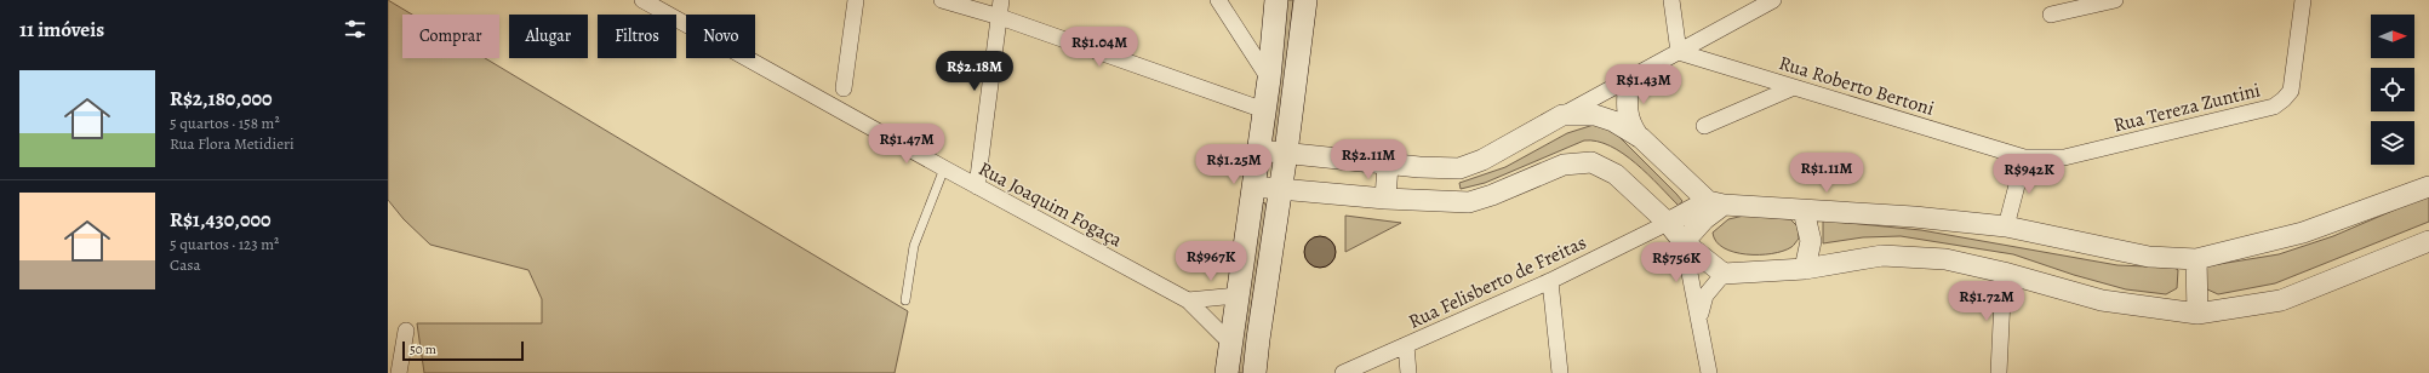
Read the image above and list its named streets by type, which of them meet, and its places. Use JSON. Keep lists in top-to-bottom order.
{
  "streets": {
    "street": [
      "Rua Roberto Bertoni",
      "Rua Tereza Zuntini",
      "Rua Joaquim Fogaça",
      "Rua Felisberto de Freitas"
    ]
  },
  "crossings": [
    ["Rua Roberto Bertoni", "Rua Tereza Zuntini"]
  ],
  "scale_bar": "50 m",
  "north": "right",
  "page": {
    "heading": "11 imóveis",
    "chip": [
      "Comprar",
      "Alugar",
      "Filtros",
      "Novo"
    ],
    "price": [
      "R$1.04M",
      "R$2.18M",
      "R$1.43M",
      "R$1.47M",
      "R$2.11M",
      "R$1.25M",
      "R$1.11M",
      "R$942K",
      "R$967K",
      "R$756K",
      "R$1.72M"
    ],
    "list": [
      {
        "name": "R$2,180,000",
        "note": "5 quartos · 158 m² · Rua Flora Metidieri"
      },
      {
        "name": "R$1,430,000",
        "note": "5 quartos · 123 m² · Casa"
      }
    ],
    "scale": "50 m"
  }
}
